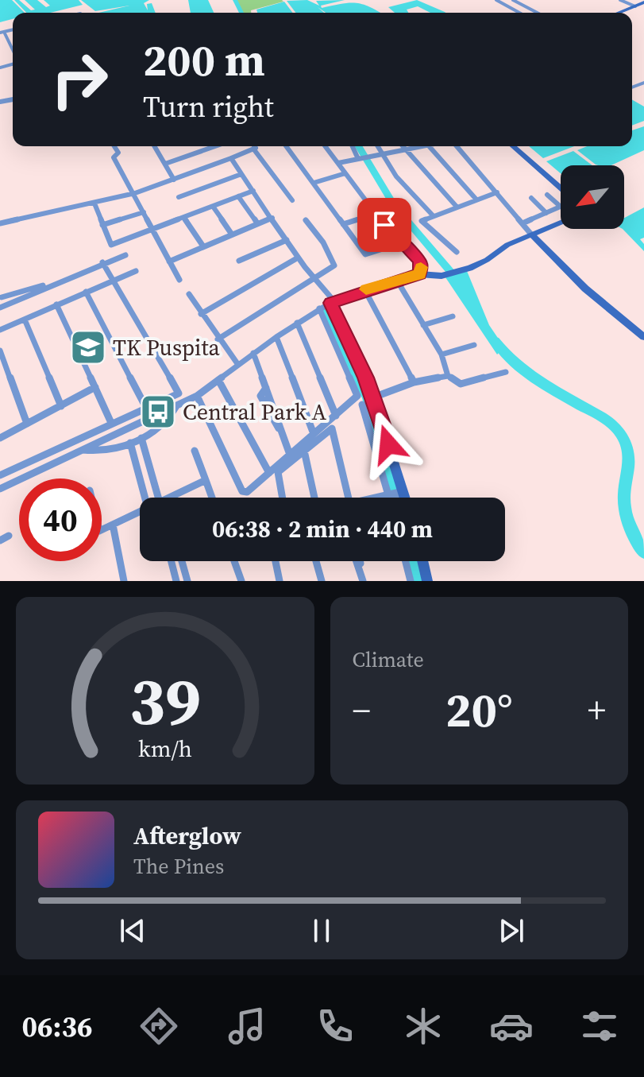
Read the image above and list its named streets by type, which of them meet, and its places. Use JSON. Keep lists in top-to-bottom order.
{
  "places": {
    "school or university": ["TK Puspita"],
    "bus stop": ["Central Park A"]
  },
  "north": "bottom left",
  "page": {
    "turn": ["200 m", "Turn right"],
    "limit": "40",
    "trip": "06:38 · 2 min · 440 m",
    "tile": "Climate",
    "heat": ["−", "20°", "+"],
    "song": ["Afterglow", "The Pines"],
    "tabs": "06:36",
    "gauge": ["39", "km/h"]
  }
}
